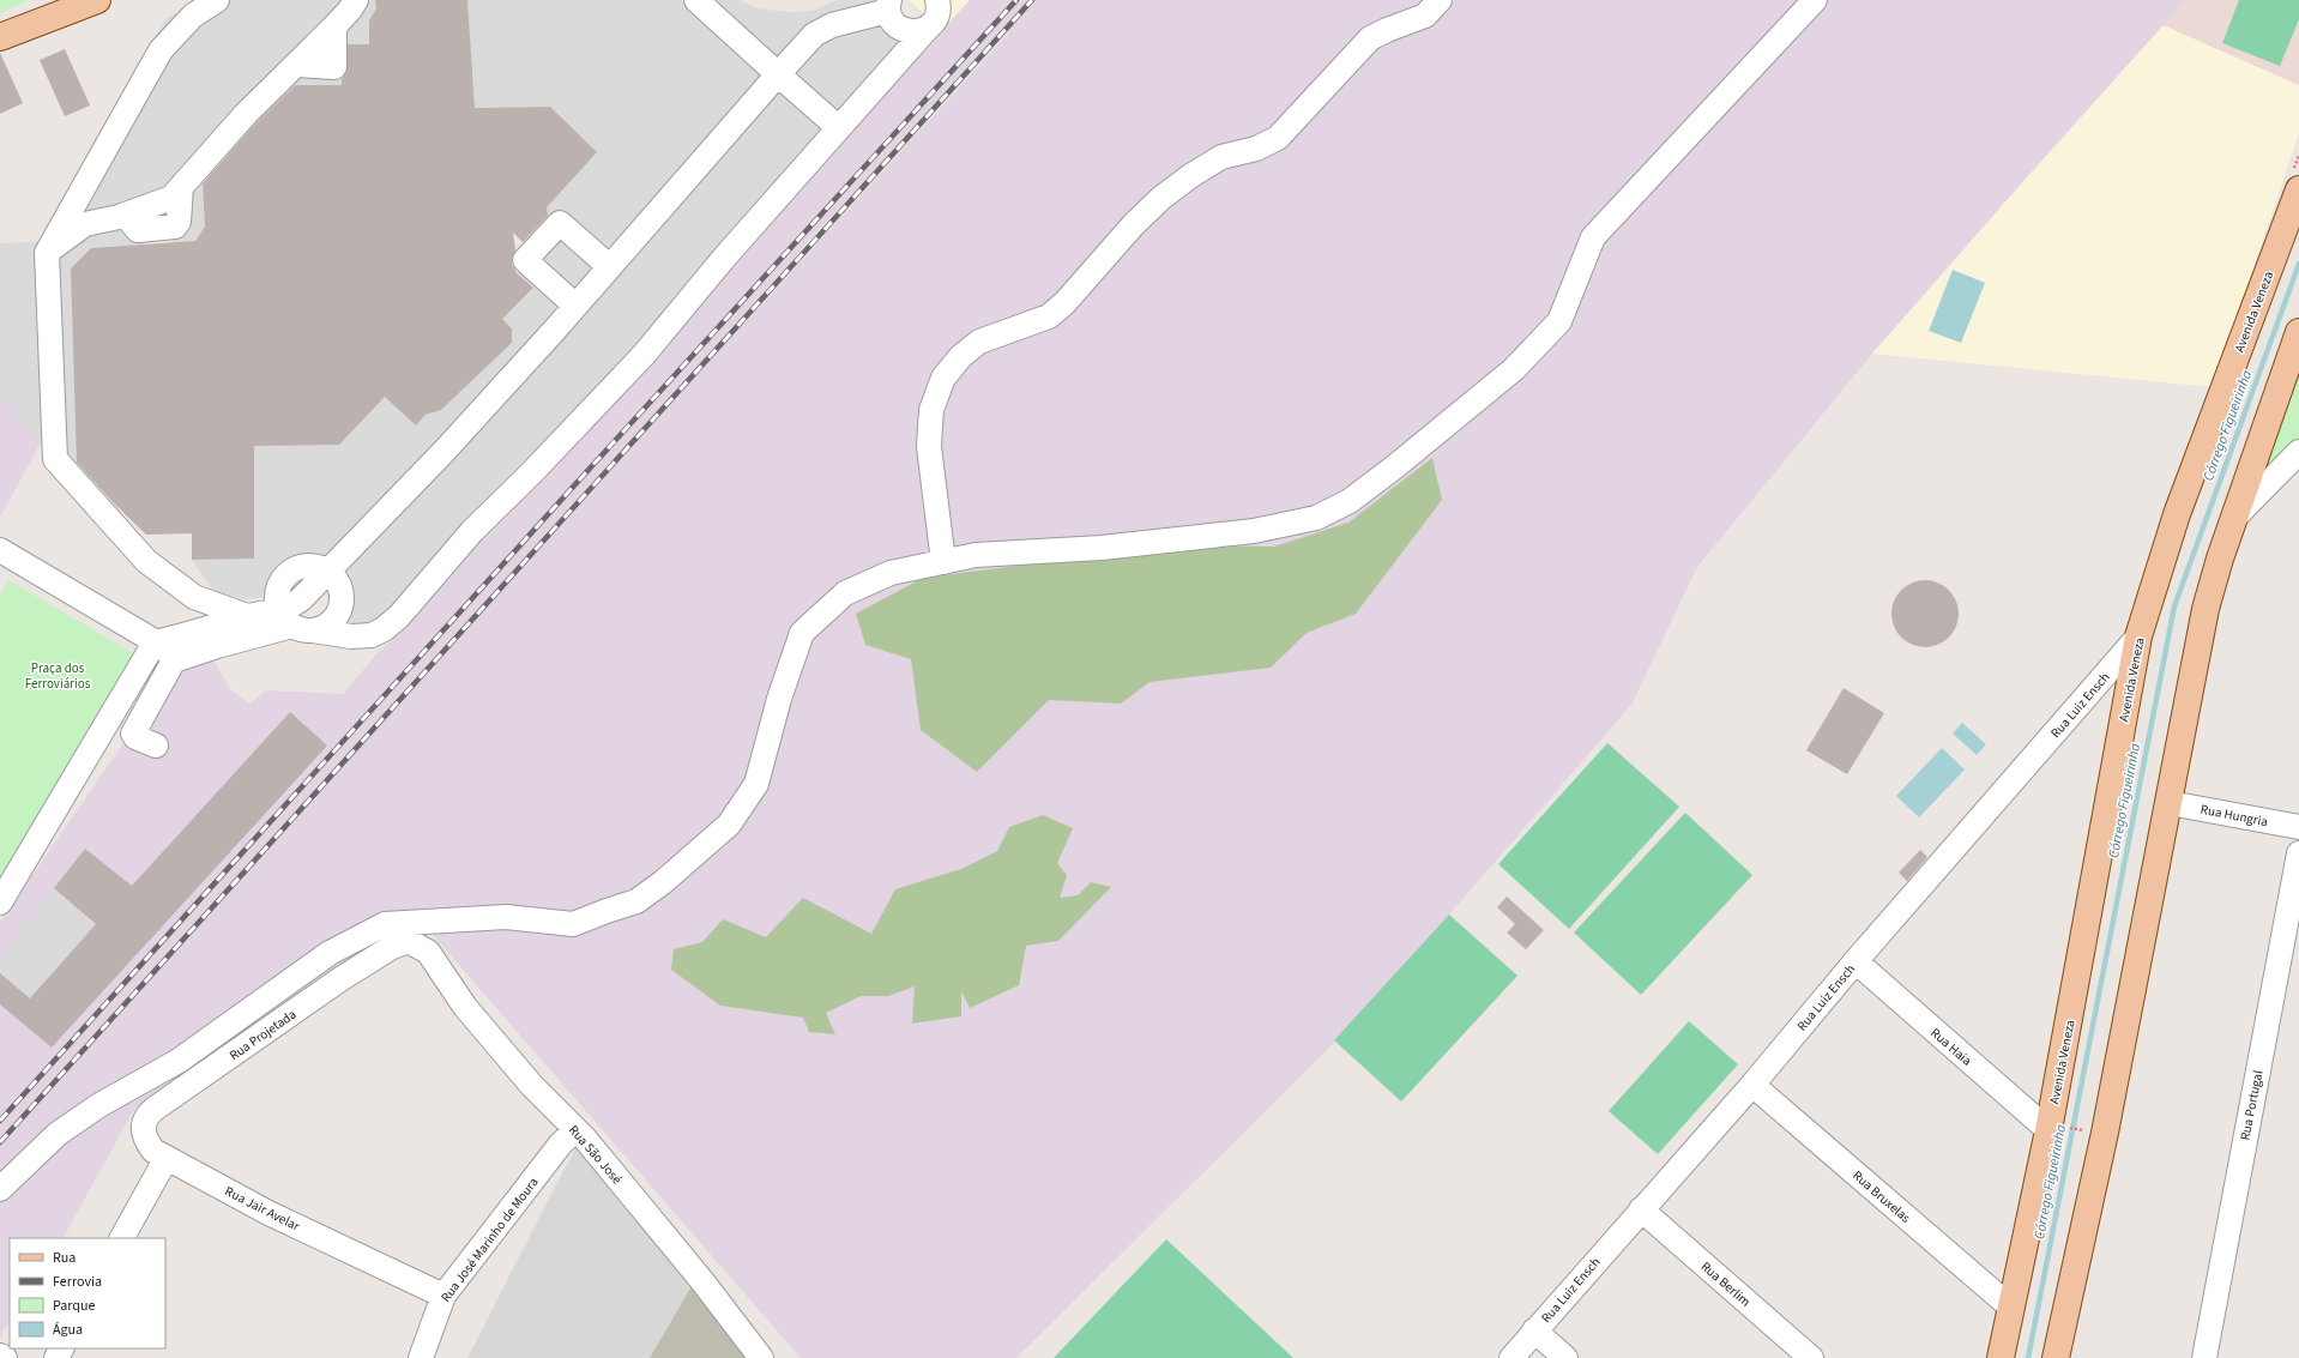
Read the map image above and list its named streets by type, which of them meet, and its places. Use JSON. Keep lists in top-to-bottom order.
{
  "streets": {
    "main road": ["Avenida Veneza"],
    "street": [
      "Rua Luiz Ensch",
      "Rua Hungria",
      "Rua Projetada",
      "Rua Haia",
      "Rua Portugal",
      "Rua São José",
      "Rua Bruxelas",
      "Rua Jair Avelar",
      "Rua José Marinho de Moura",
      "Rua Berlim"
    ]
  },
  "crossings": [
    ["Avenida Veneza", "Rua Luiz Ensch"],
    ["Avenida Veneza", "Rua Haia"],
    ["Avenida Veneza", "Rua Bruxelas"],
    ["Rua Luiz Ensch", "Rua Haia"],
    ["Rua Luiz Ensch", "Rua Bruxelas"],
    ["Rua Luiz Ensch", "Rua Berlim"],
    ["Rua Projetada", "Rua São José"],
    ["Rua Projetada", "Rua Jair Avelar"],
    ["Rua São José", "Rua José Marinho de Moura"],
    ["Rua Jair Avelar", "Rua José Marinho de Moura"]
  ],
  "water": ["Córrego Figueirinha"],
  "parks": ["Praça dos Ferroviários"],
  "legend": [
    "Rua",
    "Ferrovia",
    "Parque",
    "Água"
  ]
}
